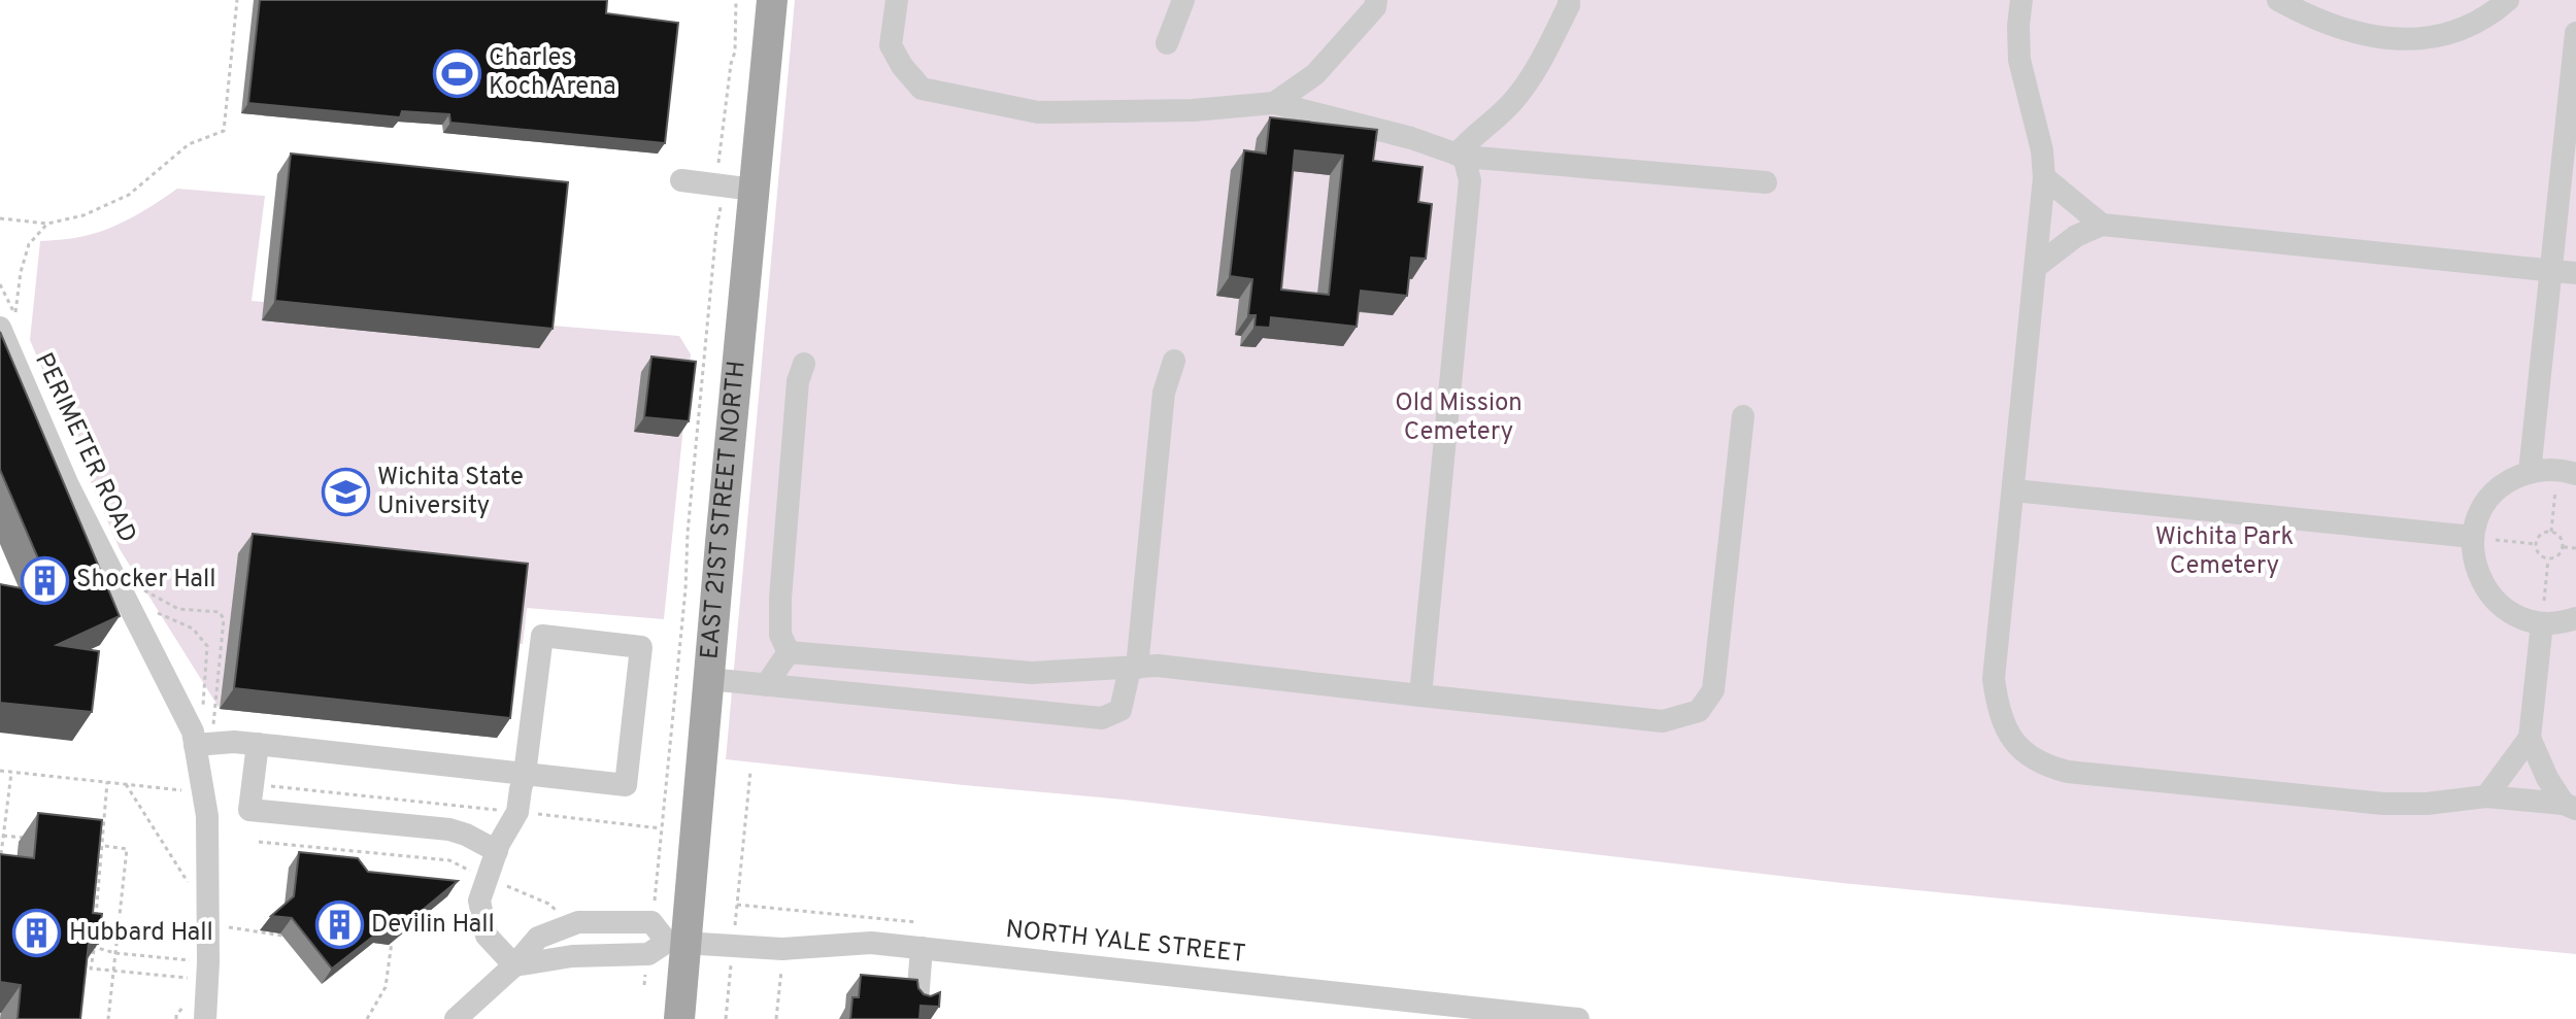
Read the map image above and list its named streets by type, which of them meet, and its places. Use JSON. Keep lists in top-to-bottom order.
{
  "streets": {
    "main road": ["EAST 21ST STREET NORTH"],
    "street": ["PERIMETER ROAD", "NORTH YALE STREET"]
  },
  "crossings": [
    ["EAST 21ST STREET NORTH", "NORTH YALE STREET"]
  ],
  "parks": ["Old Mission Cemetery", "Wichita Park Cemetery"],
  "places": {
    "sports": ["Charles Koch Arena"],
    "school or university": ["Wichita State University"],
    "building": ["Shocker Hall", "Devilin Hall", "Hubbard Hall"]
  }
}
